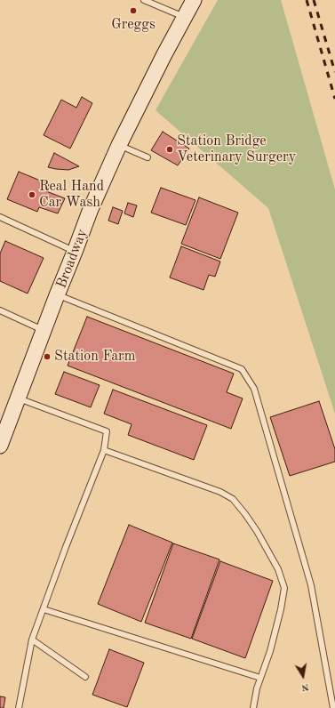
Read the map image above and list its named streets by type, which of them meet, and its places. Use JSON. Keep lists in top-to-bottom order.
{
  "streets": {
    "main road": ["Broadway"]
  },
  "places": [
    "Greggs",
    "Station Bridge Veterinary Surgery",
    "Real Hand Car Wash",
    "Station Farm"
  ],
  "north": "bottom"
}
